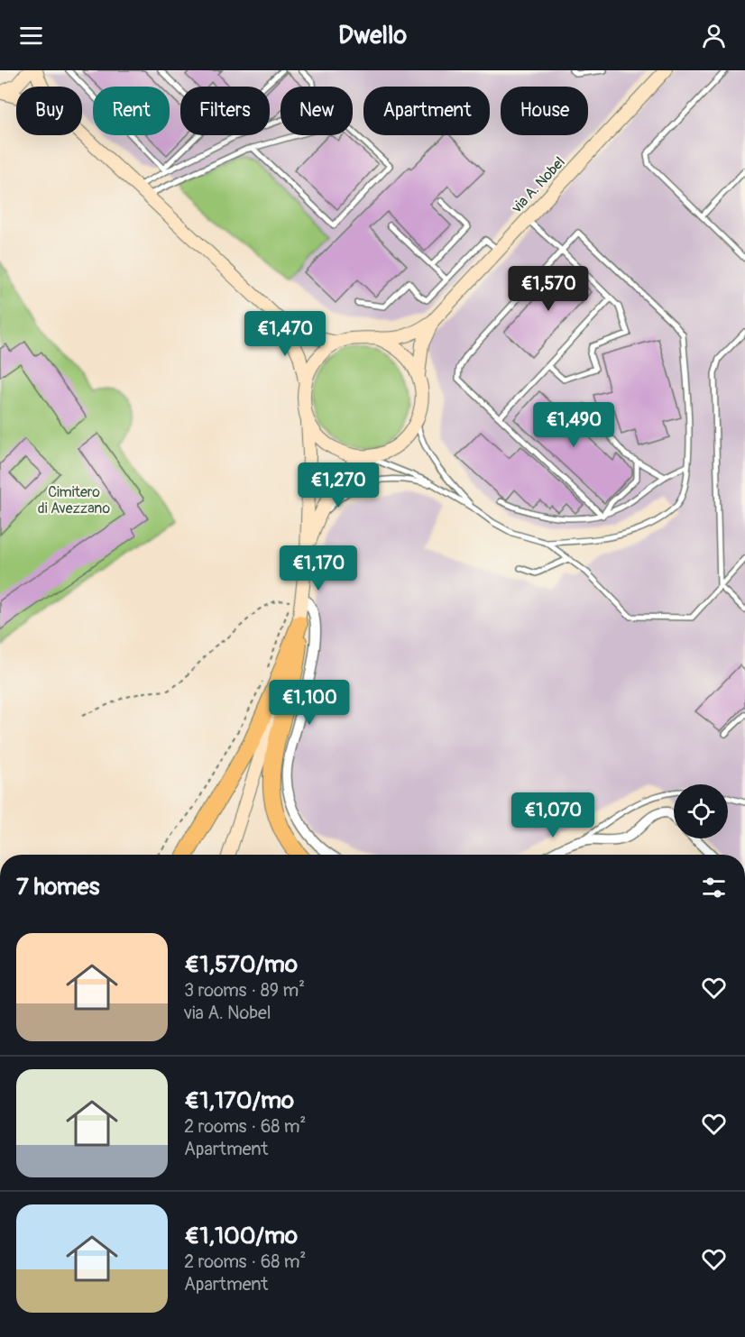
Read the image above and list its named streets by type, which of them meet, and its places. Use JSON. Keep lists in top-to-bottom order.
{
  "streets": {
    "main road": ["via A. Nobel"]
  },
  "parks": ["Cimitero di Avezzano"],
  "page": {
    "header": "Dwello",
    "chip": [
      "Buy",
      "Rent",
      "Filters",
      "New",
      "Apartment",
      "House"
    ],
    "price": [
      "€1,570",
      "€1,470",
      "€1,490",
      "€1,270",
      "€1,170",
      "€1,100",
      "€1,070"
    ],
    "heading": "7 homes",
    "list": [
      {
        "name": "€1,570/mo",
        "note": "3 rooms · 89 m² · via A. Nobel"
      },
      {
        "name": "€1,170/mo",
        "note": "2 rooms · 68 m² · Apartment"
      },
      {
        "name": "€1,100/mo",
        "note": "2 rooms · 68 m² · Apartment"
      }
    ]
  }
}
